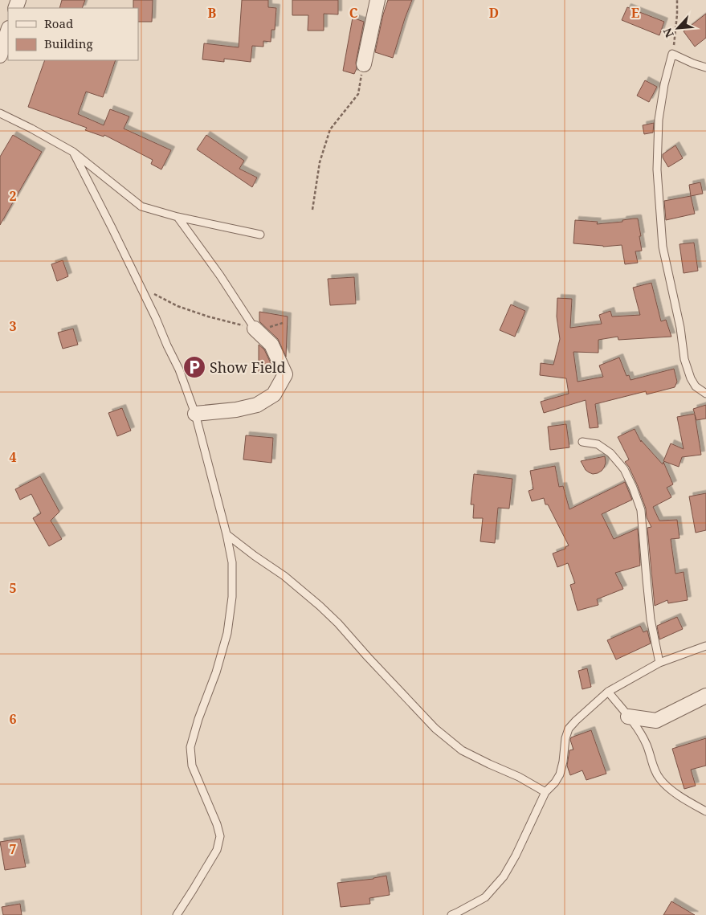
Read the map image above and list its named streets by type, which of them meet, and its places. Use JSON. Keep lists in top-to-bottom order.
{
  "places": {
    "parking": ["Show Field"]
  },
  "legend": ["Road", "Building"],
  "north": "bottom left",
  "grid": {
    "columns": [
      "B",
      "C",
      "D",
      "E"
    ],
    "rows": [
      "2",
      "3",
      "4",
      "5",
      "6",
      "7"
    ]
  }
}
